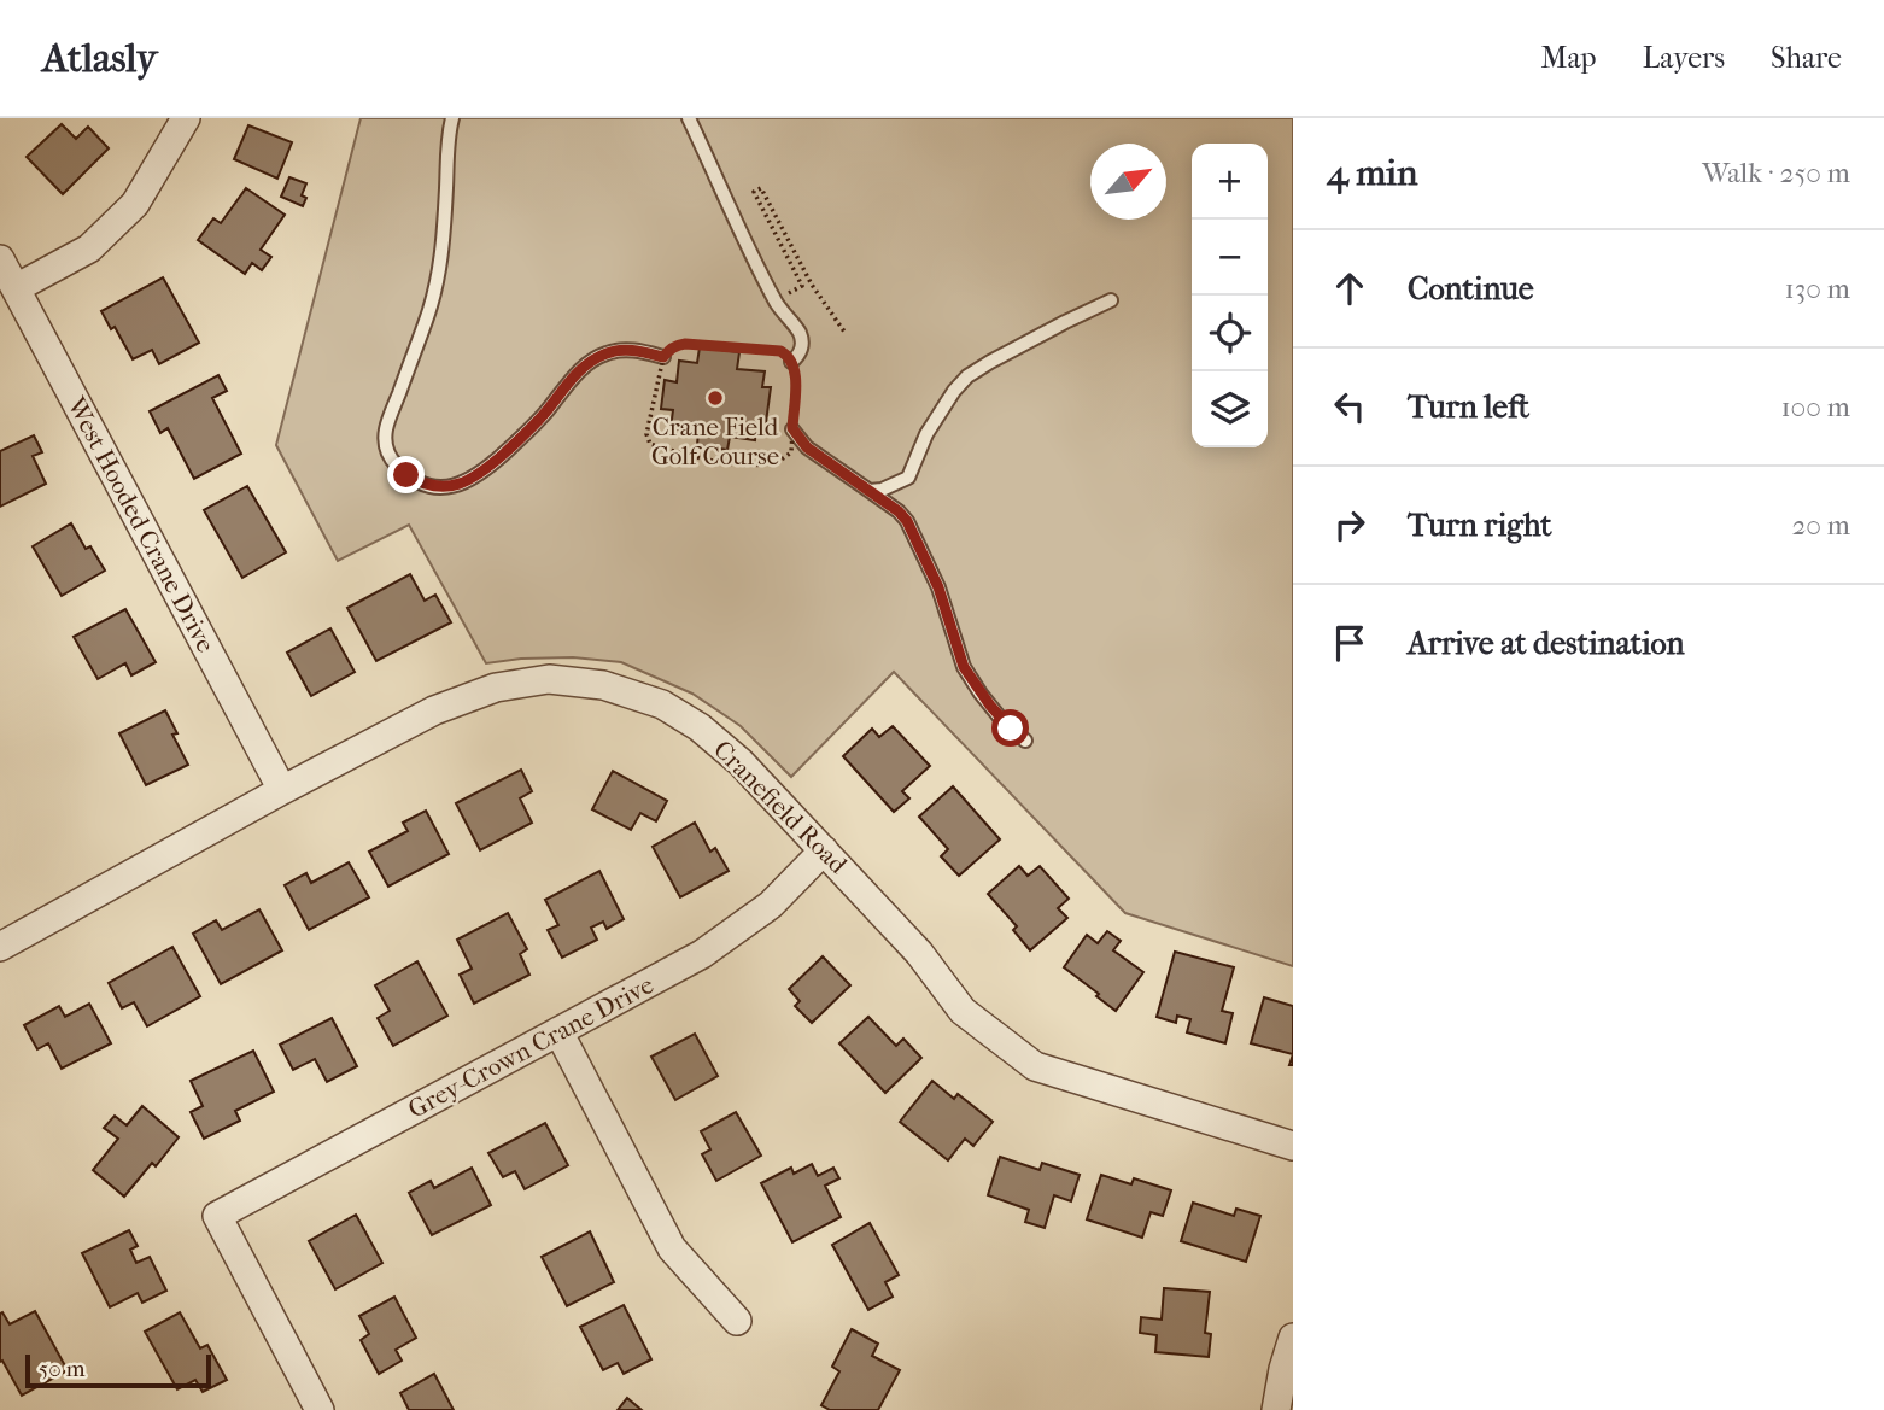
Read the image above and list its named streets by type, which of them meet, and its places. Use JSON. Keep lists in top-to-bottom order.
{
  "streets": {
    "street": ["West Hooded Crane Drive", "Cranefield Road", "Grey-Crown Crane Drive"]
  },
  "crossings": [
    ["West Hooded Crane Drive", "Cranefield Road"],
    ["Cranefield Road", "Grey-Crown Crane Drive"]
  ],
  "places": ["Crane Field Golf Course"],
  "scale_bar": "50 m",
  "north": "top right",
  "page": {
    "header": "Atlasly",
    "nav": ["Map", "Layers", "Share"],
    "heading": ["4 min", "Walk · 250 m"],
    "map_buttons": ["+", "−"],
    "list": [
      ["Continue", "130 m"],
      ["Turn left", "100 m"],
      ["Turn right", "20 m"],
      "Arrive at destination"
    ],
    "scale": "50 m"
  }
}
